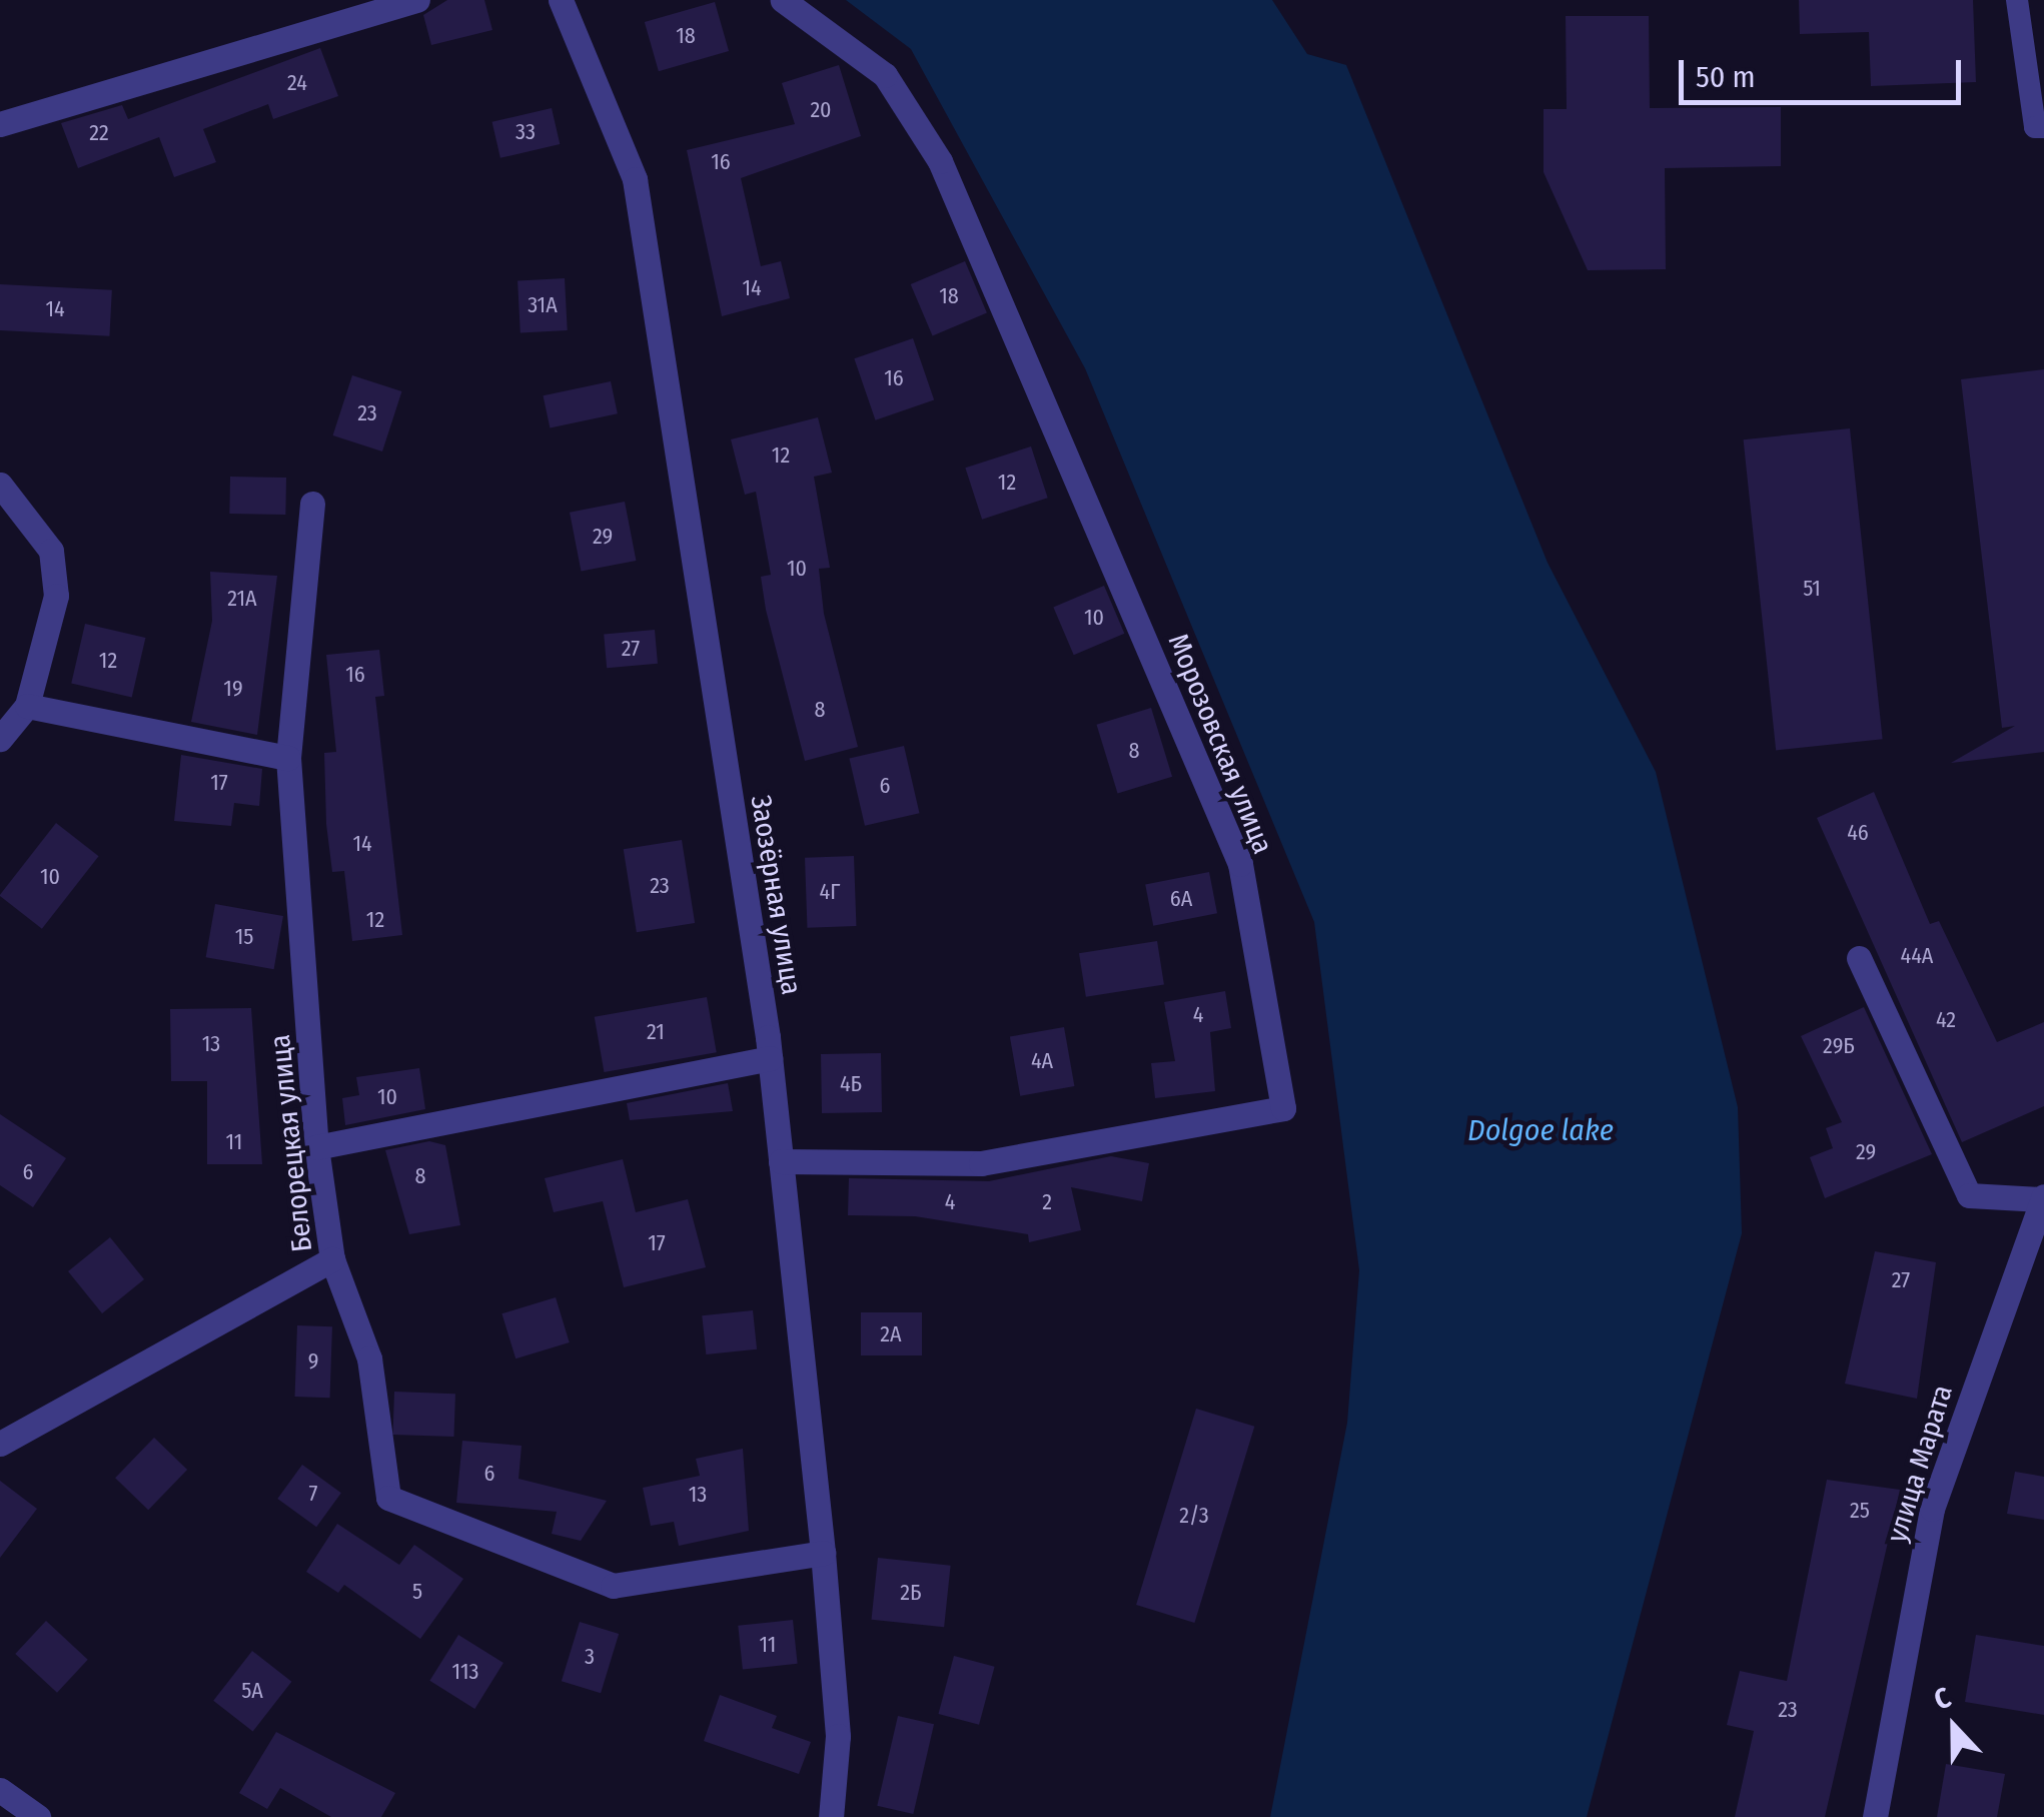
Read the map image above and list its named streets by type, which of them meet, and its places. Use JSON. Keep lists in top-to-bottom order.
{
  "streets": {
    "street": [
      "Морозовская улица",
      "Заозёрная улица",
      "Белорецкая улица",
      "улица Марата"
    ]
  },
  "crossings": [
    ["Морозовская улица", "Заозёрная улица"],
    ["Заозёрная улица", "Белорецкая улица"]
  ],
  "water": ["Dolgoe lake"],
  "house_numbers": [
    "18",
    "24",
    "20",
    "33",
    "22",
    "16",
    "14",
    "18",
    "31А",
    "14",
    "16",
    "23",
    "12",
    "12",
    "29",
    "10",
    "51",
    "21А",
    "10",
    "27",
    "12",
    "16",
    "19",
    "8",
    "8",
    "17",
    "6",
    "46",
    "14",
    "10",
    "23",
    "4Г",
    "6А",
    "12",
    "15",
    "44А",
    "4",
    "42",
    "21",
    "13",
    "29Б",
    "4А",
    "4Б",
    "10",
    "11",
    "29",
    "6",
    "8",
    "4",
    "2",
    "17",
    "27",
    "2А",
    "9",
    "6",
    "7",
    "13",
    "25",
    "2/3",
    "5",
    "2Б",
    "11",
    "3",
    "113",
    "5А",
    "23"
  ],
  "scale_bar": "50 m",
  "north": "top"
}
